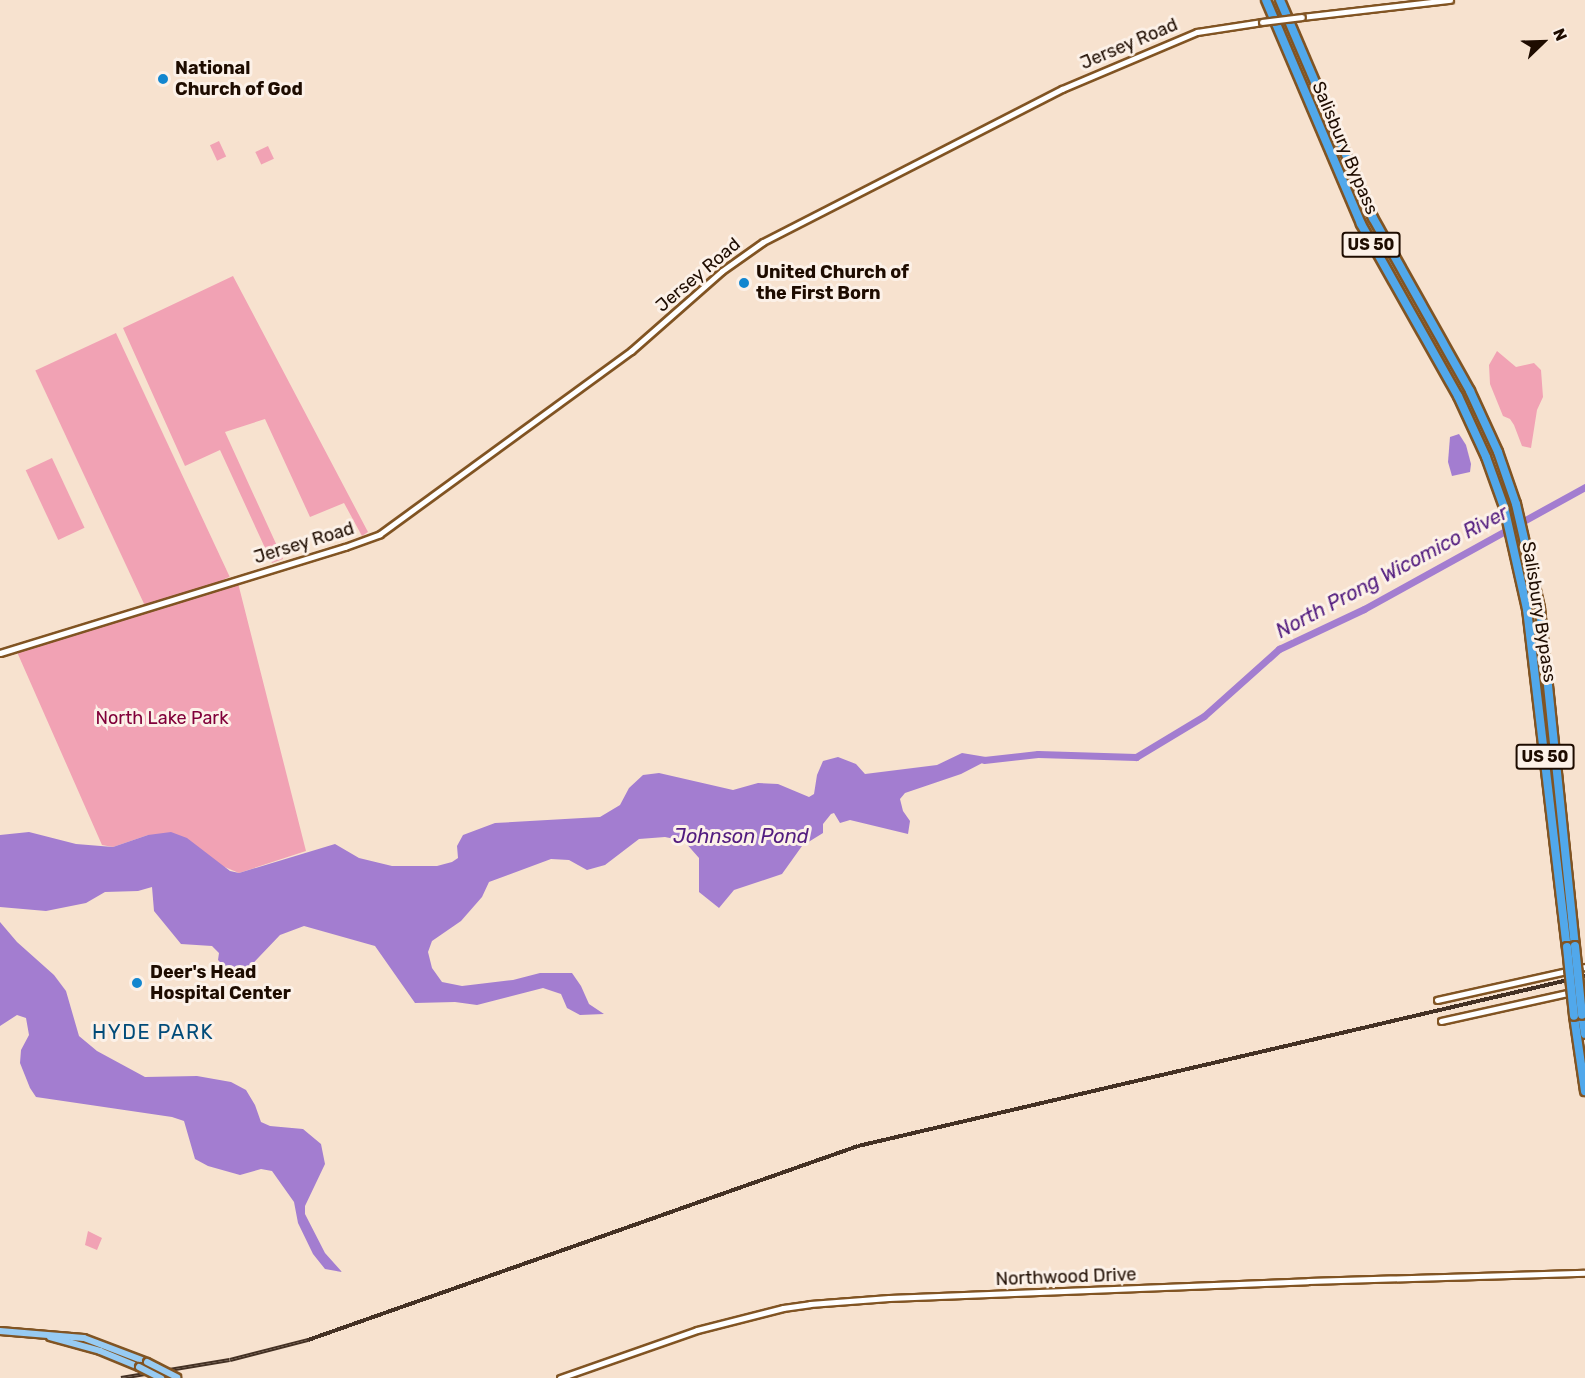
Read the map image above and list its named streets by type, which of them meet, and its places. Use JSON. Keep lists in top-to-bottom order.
{
  "streets": {
    "highway": ["Salisbury Bypass", "US 50"],
    "street": ["Jersey Road", "Northwood Drive"]
  },
  "districts": ["HYDE PARK"],
  "water": ["North Prong Wicomico River", "Johnson Pond"],
  "parks": ["North Lake Park"],
  "places": ["National Church of God", "United Church of the First Born", "Deer's Head Hospital Center"],
  "north": "top right"
}
